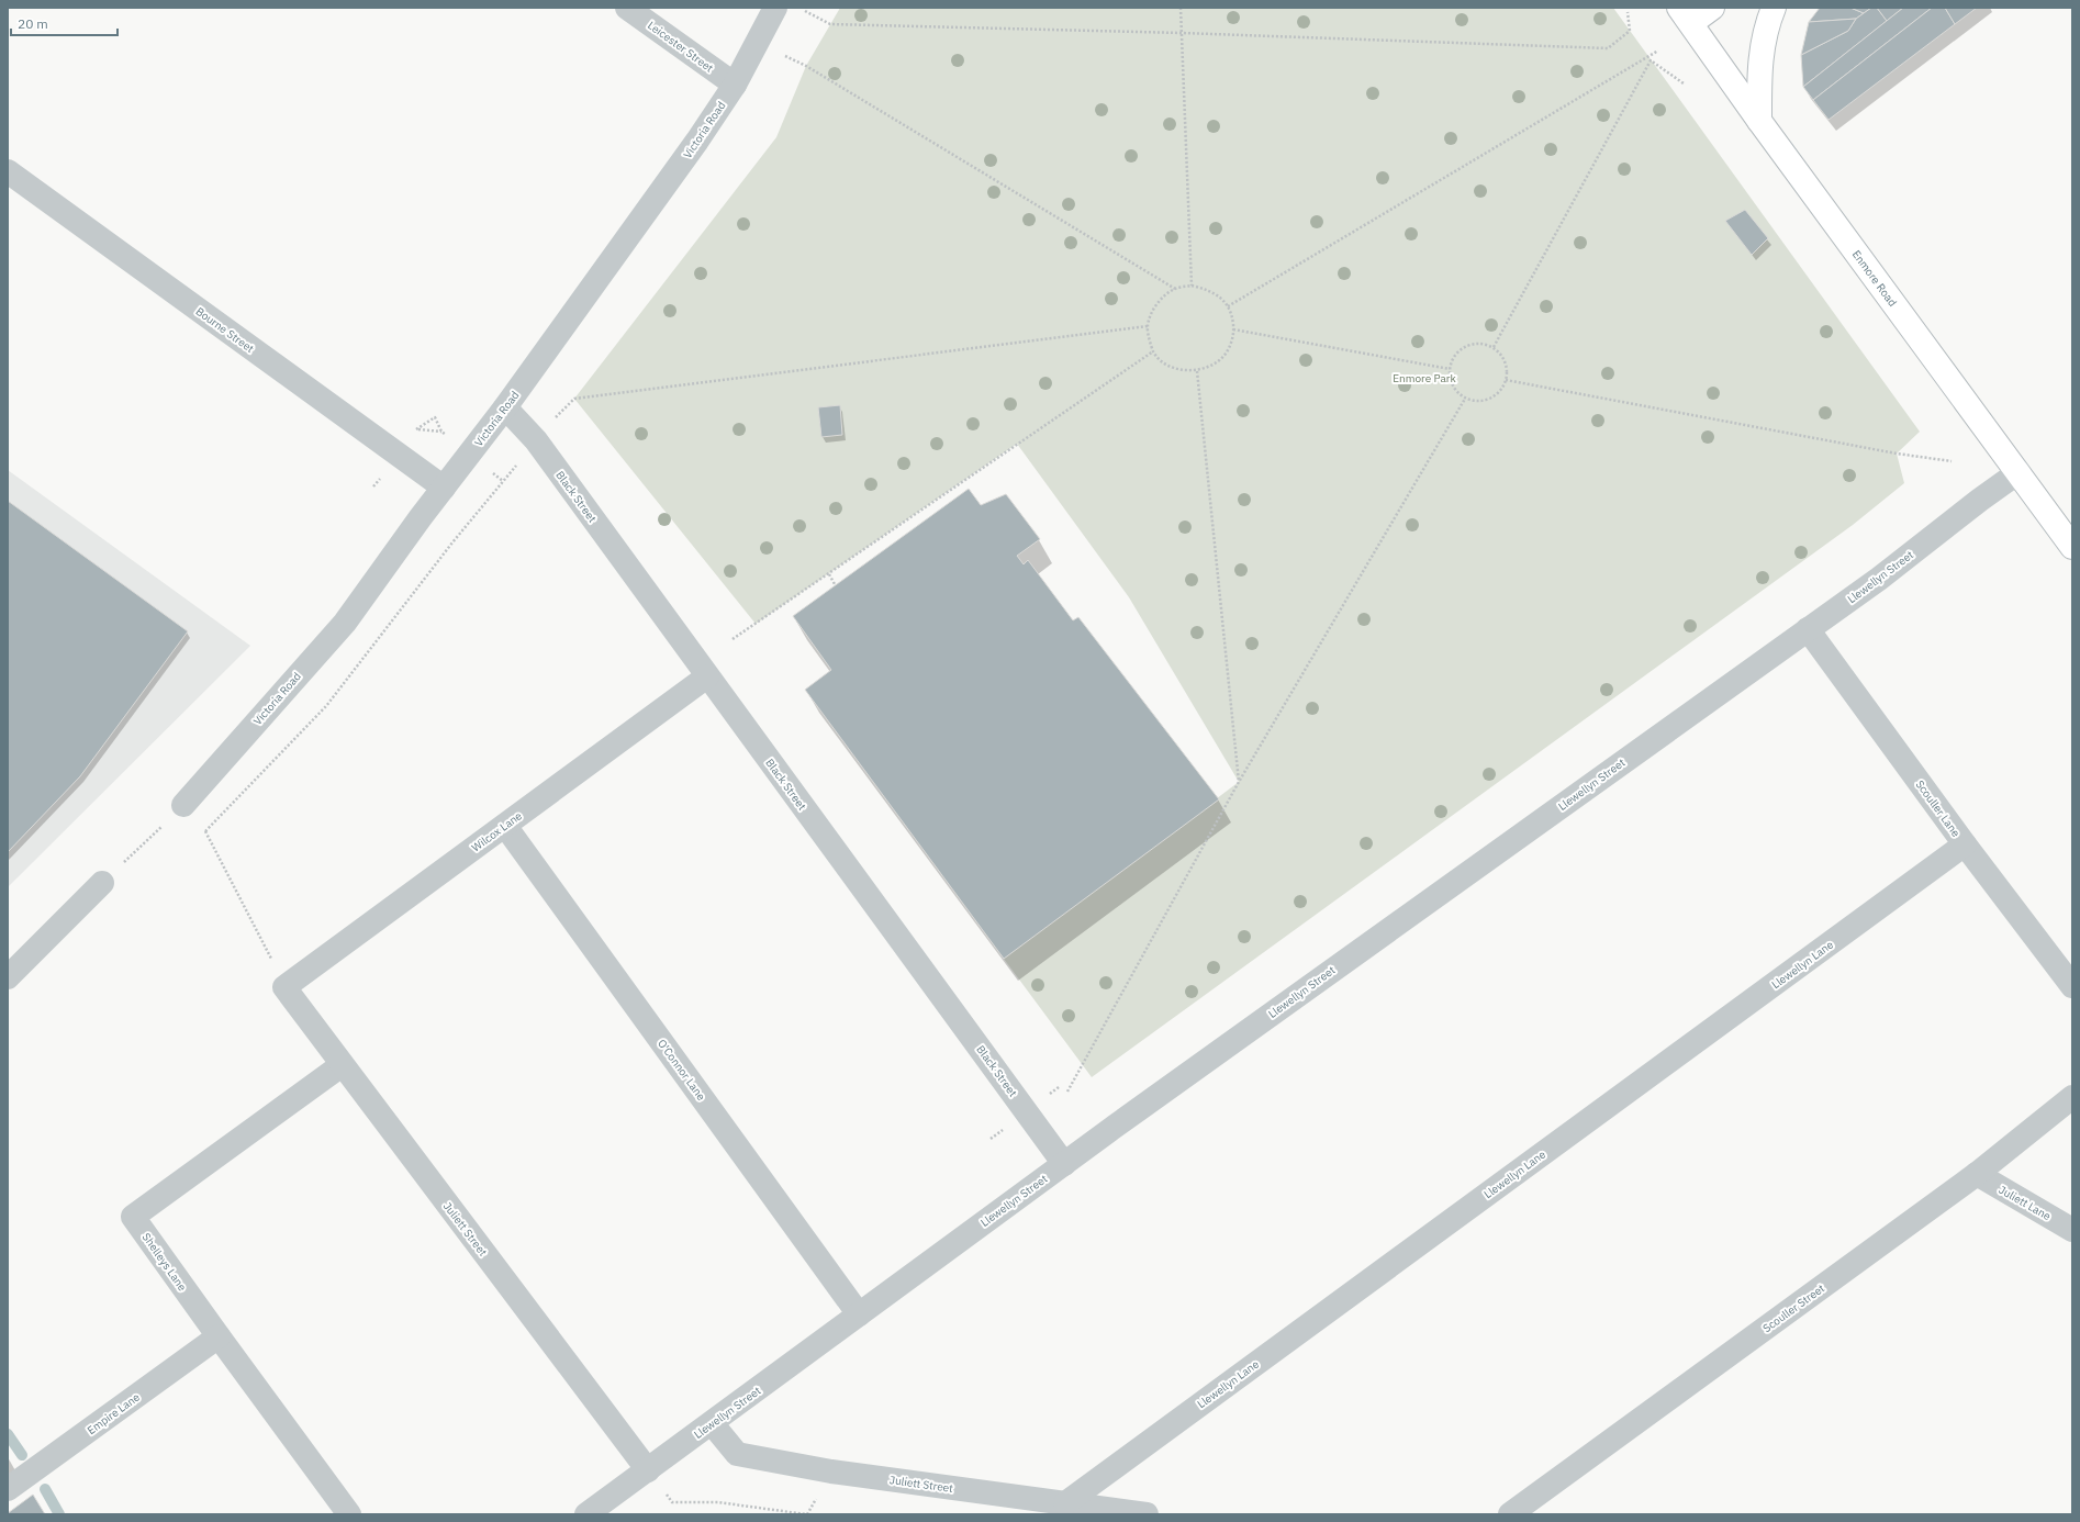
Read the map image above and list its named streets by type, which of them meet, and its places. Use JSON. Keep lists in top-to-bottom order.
{
  "streets": {
    "main road": ["Enmore Road"],
    "street": [
      "Leicester Street",
      "Victoria Road",
      "Bourne Street",
      "Black Street",
      "Llewellyn Street",
      "Scouller Lane",
      "Wilcox Lane",
      "Llewellyn Lane",
      "O'Connor Lane",
      "Juliett Lane",
      "Juliett Street",
      "Shelleys Lane",
      "Scouller Street",
      "Empire Lane"
    ]
  },
  "crossings": [
    ["Leicester Street", "Victoria Road"],
    ["Victoria Road", "Bourne Street"],
    ["Victoria Road", "Black Street"],
    ["Enmore Road", "Llewellyn Street"],
    ["Black Street", "Llewellyn Street"],
    ["Black Street", "Wilcox Lane"],
    ["Llewellyn Street", "Scouller Lane"],
    ["Llewellyn Street", "O'Connor Lane"],
    ["Llewellyn Street", "Juliett Street"],
    ["Scouller Lane", "Llewellyn Lane"],
    ["Wilcox Lane", "O'Connor Lane"],
    ["Wilcox Lane", "Juliett Street"],
    ["Llewellyn Lane", "Juliett Street"],
    ["Juliett Lane", "Scouller Street"],
    ["Juliett Street", "Shelleys Lane"],
    ["Shelleys Lane", "Empire Lane"]
  ],
  "parks": ["Enmore Park"],
  "scale_bar": "20 m"
}
